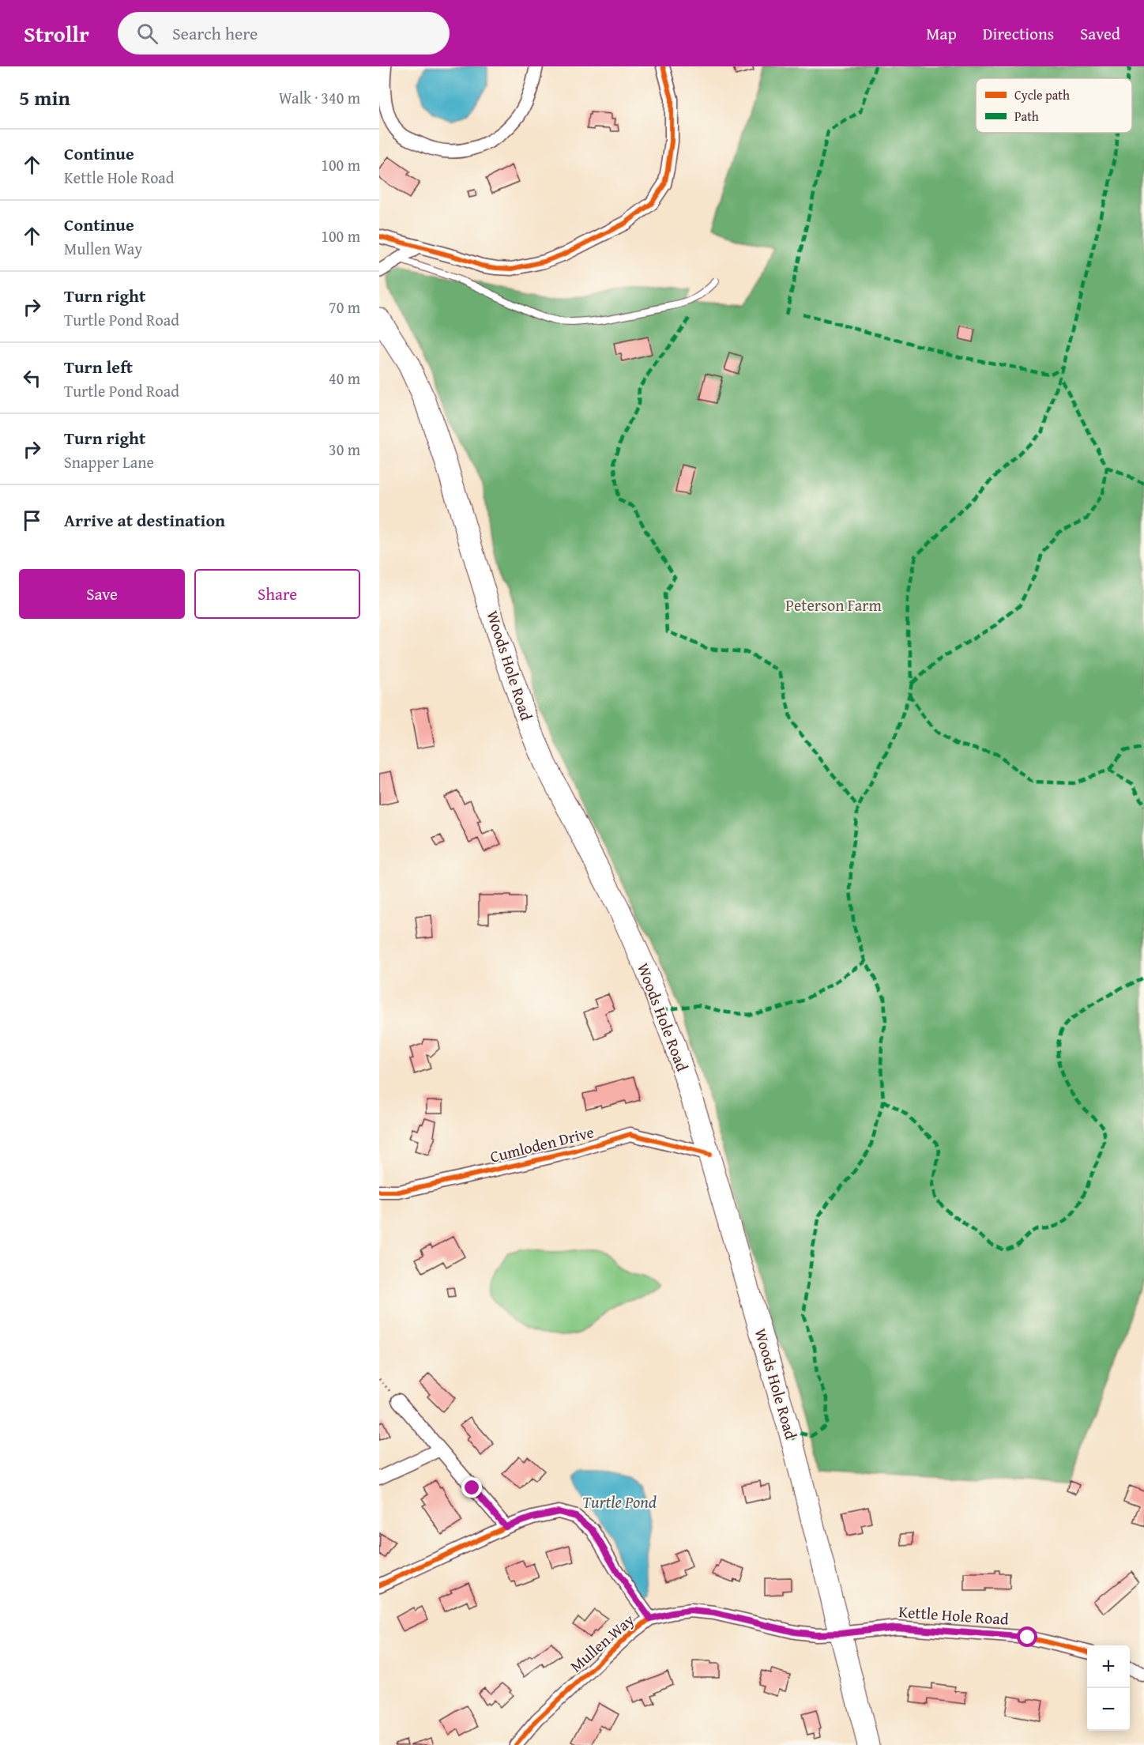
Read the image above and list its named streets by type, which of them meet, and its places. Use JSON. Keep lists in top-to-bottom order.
{
  "streets": {
    "highway": ["Woods Hole Road"],
    "street": ["Cumloden Drive", "Kettle Hole Road", "Mullen Way"]
  },
  "crossings": [
    ["Woods Hole Road", "Cumloden Drive"],
    ["Woods Hole Road", "Kettle Hole Road"],
    ["Woods Hole Road", "Mullen Way"],
    ["Kettle Hole Road", "Mullen Way"]
  ],
  "water": ["Turtle Pond"],
  "parks": ["Peterson Farm"],
  "legend": ["Cycle path", "Path"],
  "page": {
    "header": "Strollr",
    "search": "Search here",
    "nav": ["Map", "Directions", "Saved"],
    "heading": ["5 min", "Walk · 340 m"],
    "list": [
      ["Continue", "Kettle Hole Road", "100 m"],
      ["Continue", "Mullen Way", "100 m"],
      ["Turn right", "Turtle Pond Road", "70 m"],
      ["Turn left", "Turtle Pond Road", "40 m"],
      ["Turn right", "Snapper Lane", "30 m"],
      "Arrive at destination"
    ],
    "buttons": ["Save", "Share"],
    "map_buttons": ["+", "−"]
  }
}
